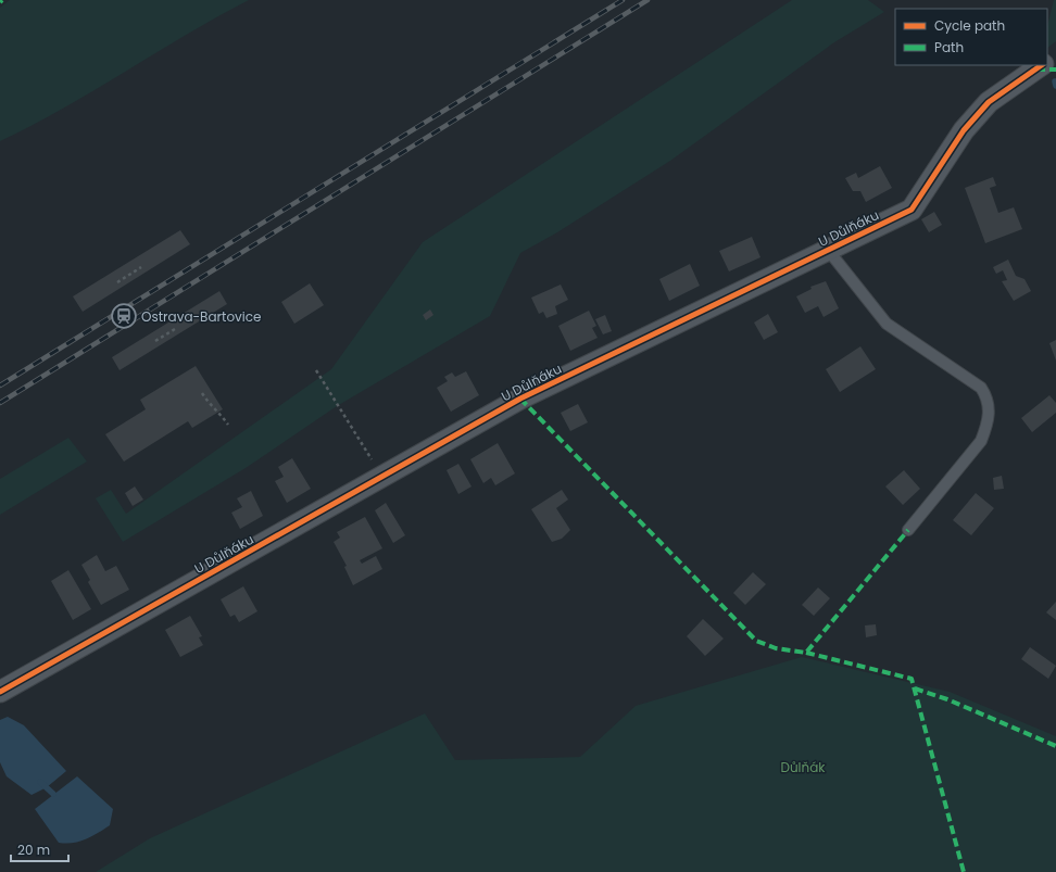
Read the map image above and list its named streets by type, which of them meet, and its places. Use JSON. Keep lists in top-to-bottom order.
{
  "streets": {
    "street": ["U Důlňáku"]
  },
  "parks": ["Důlňák"],
  "places": {
    "station": ["Ostrava-Bartovice"]
  },
  "legend": ["Cycle path", "Path"],
  "scale_bar": "20 m"
}
